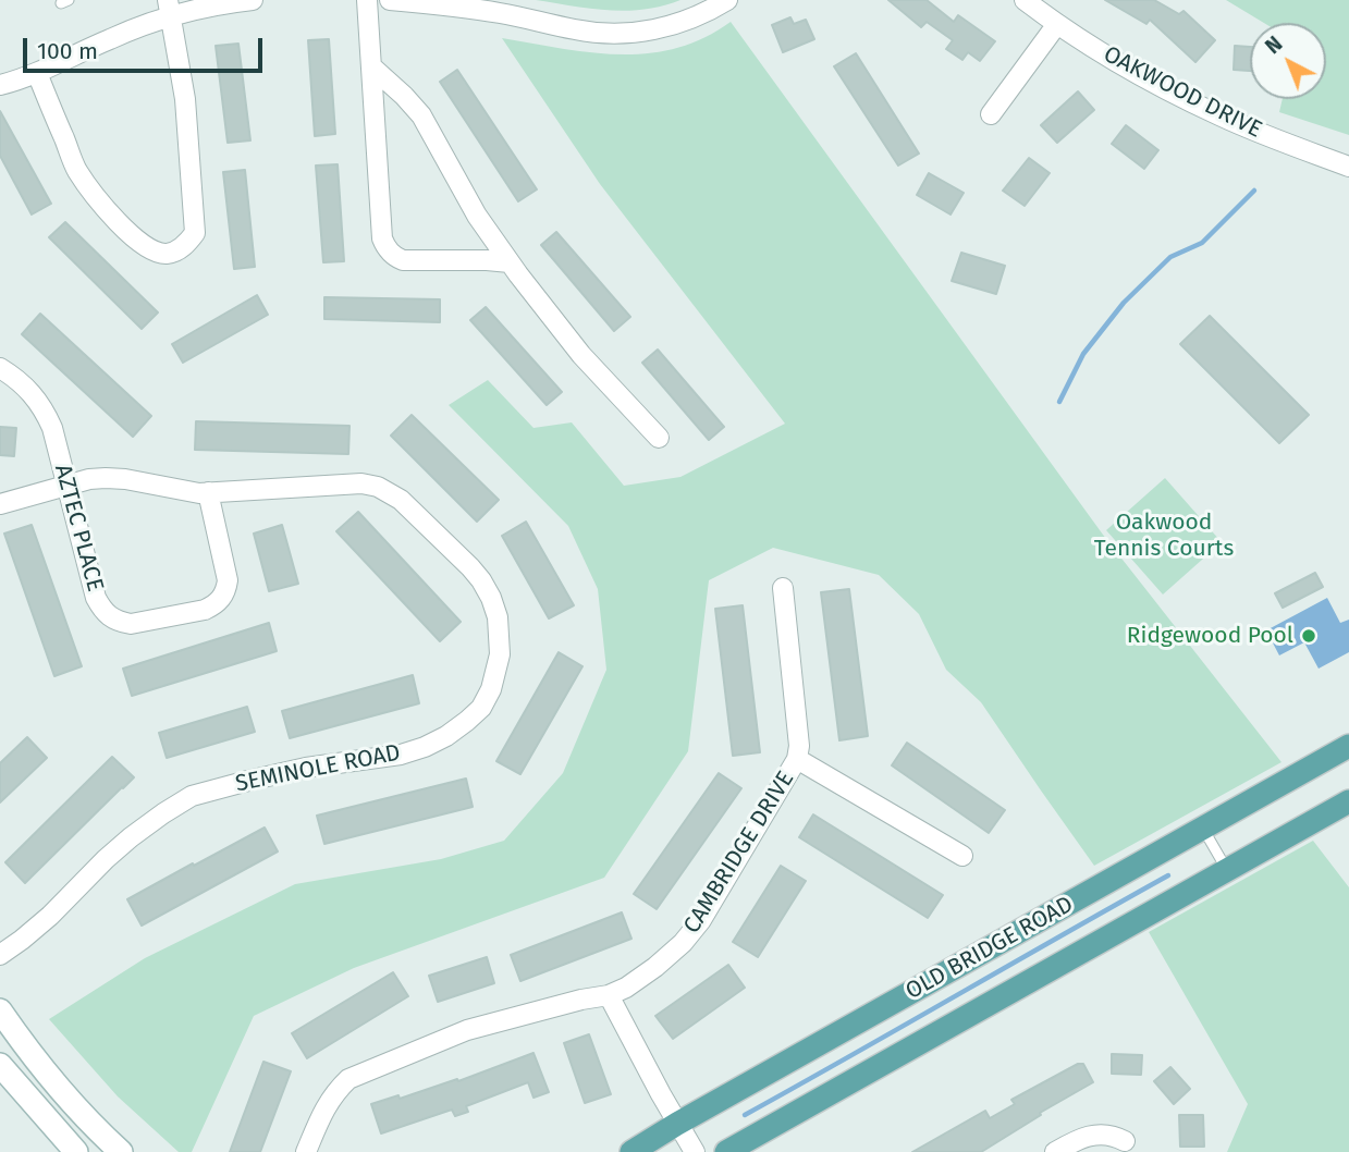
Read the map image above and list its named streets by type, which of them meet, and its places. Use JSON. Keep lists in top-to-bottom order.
{
  "streets": {
    "main road": ["OLD BRIDGE ROAD"],
    "street": [
      "OAKWOOD DRIVE",
      "AZTEC PLACE",
      "SEMINOLE ROAD",
      "CAMBRIDGE DRIVE"
    ]
  },
  "crossings": [
    ["AZTEC PLACE", "SEMINOLE ROAD"]
  ],
  "parks": ["Oakwood Tennis Courts"],
  "places": ["Ridgewood Pool"],
  "scale_bar": "100 m",
  "north": "top left"
}
